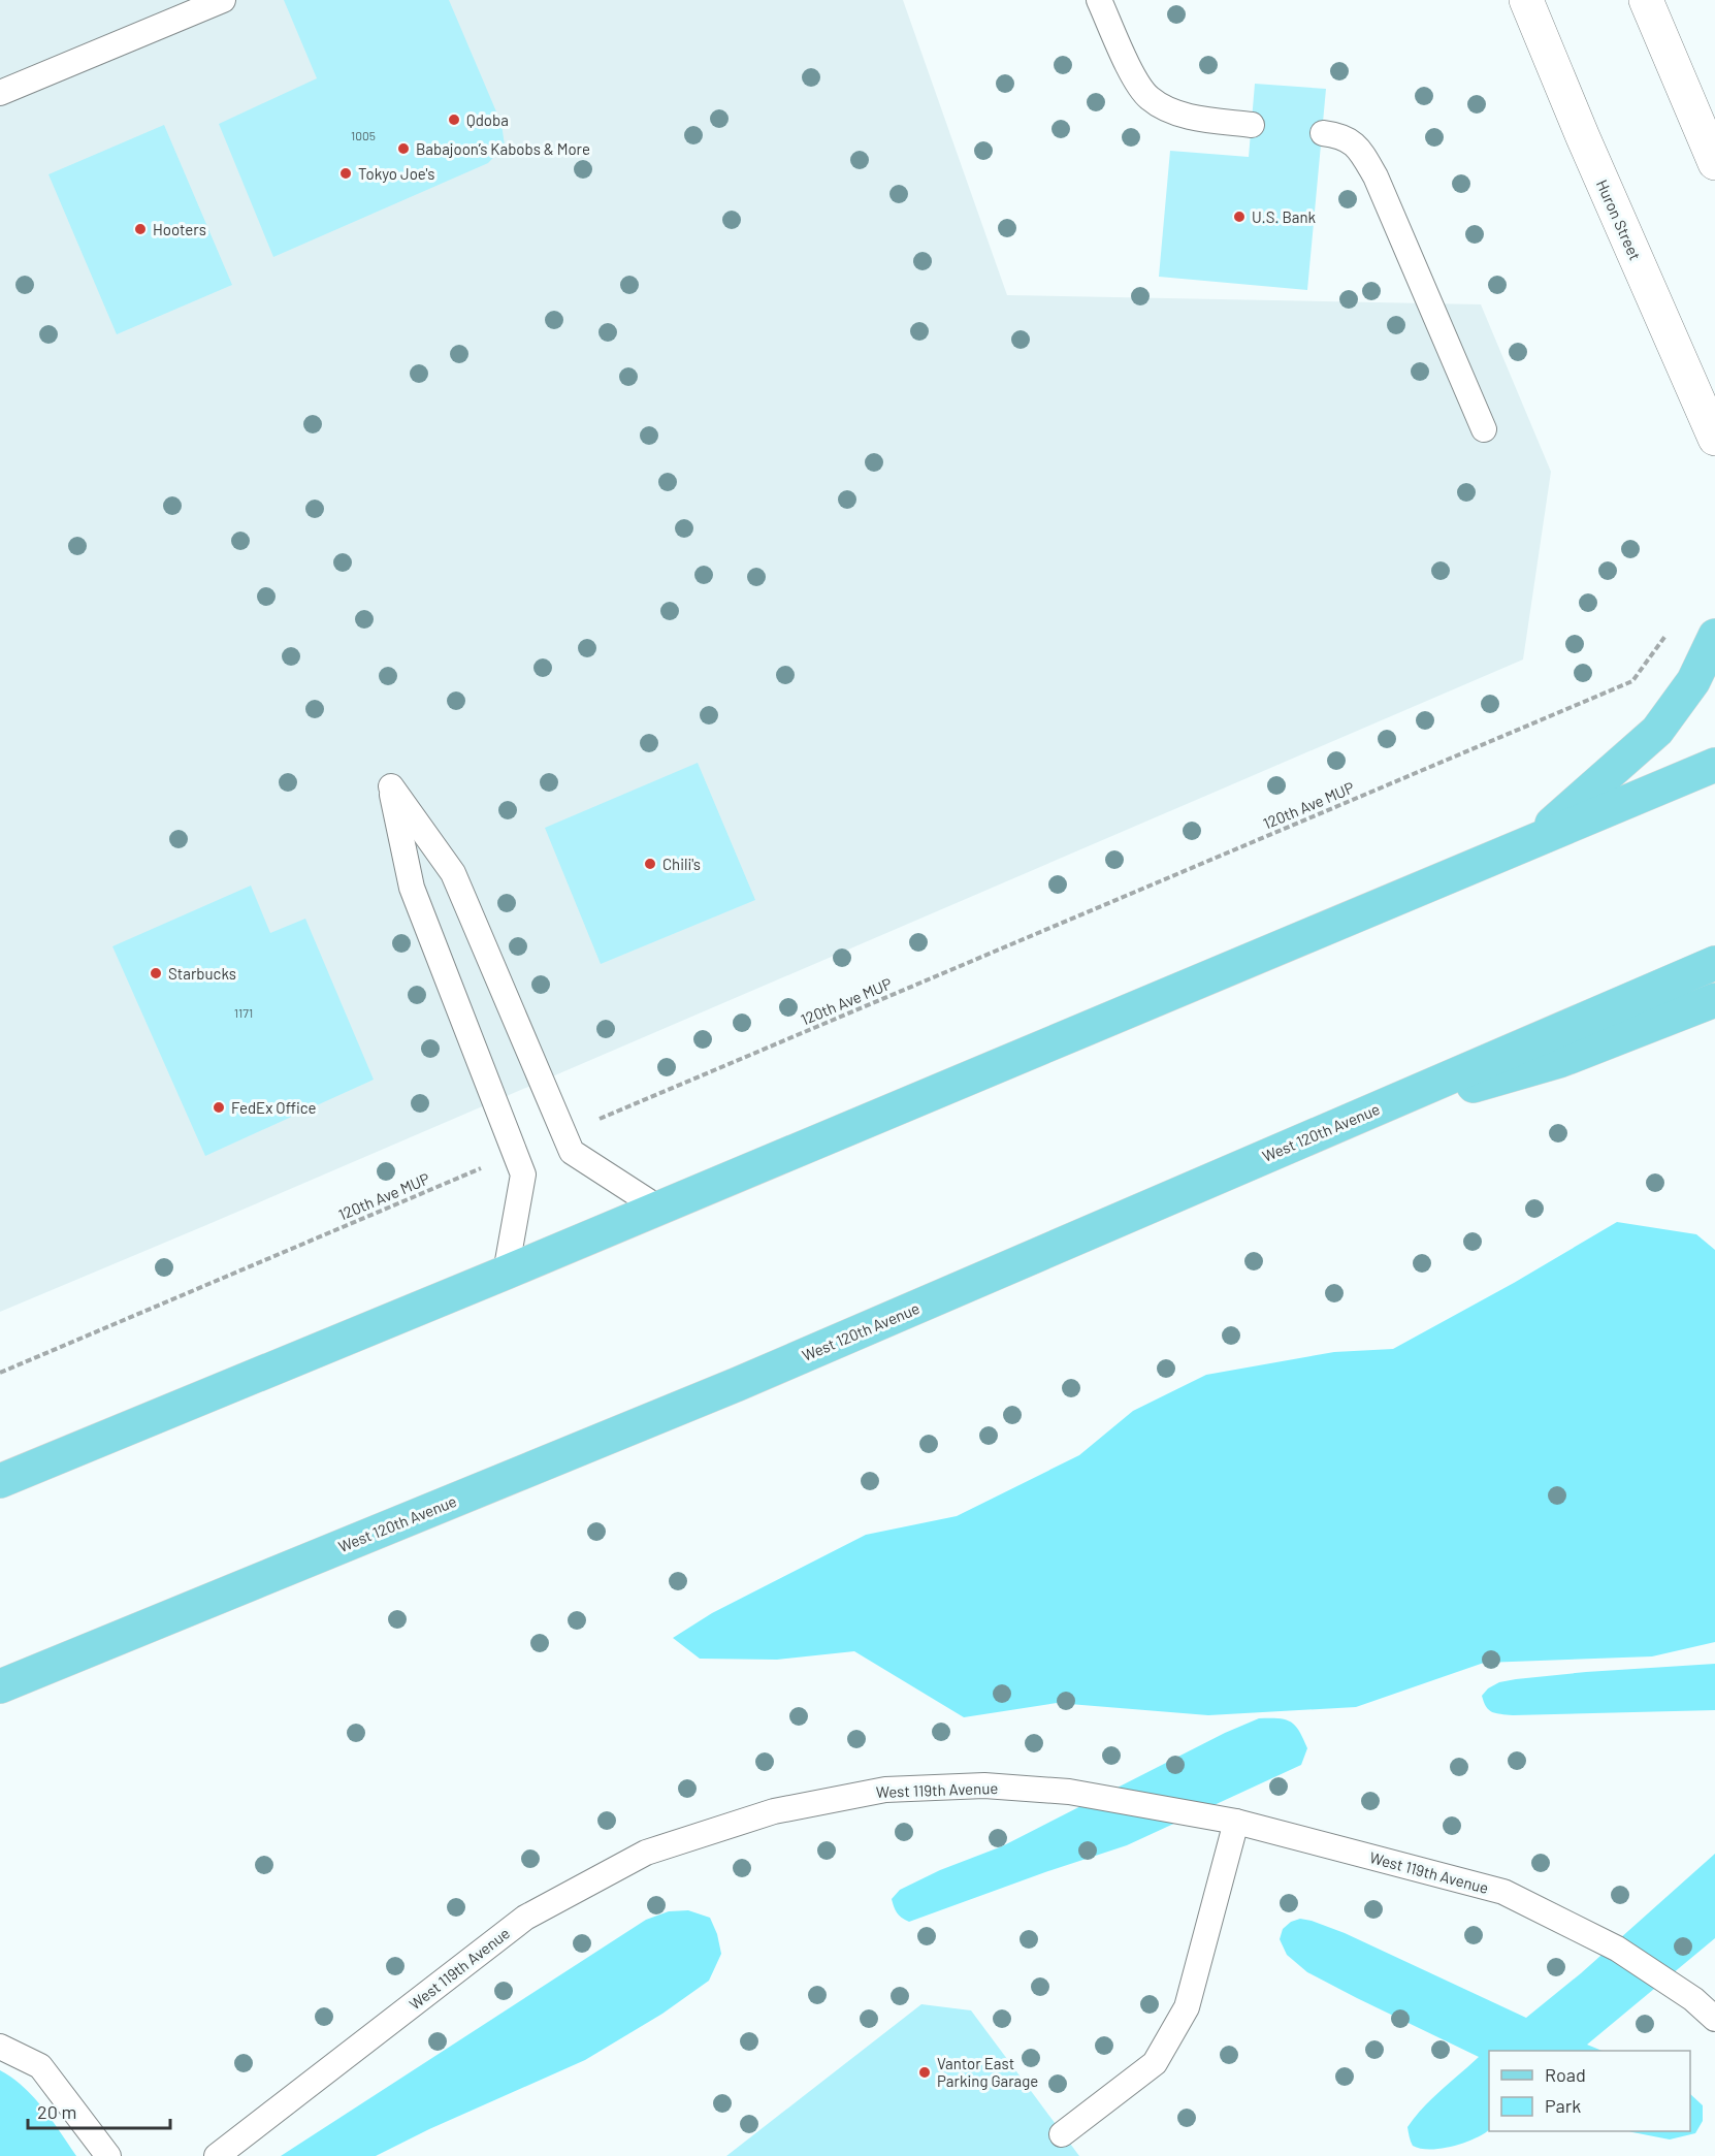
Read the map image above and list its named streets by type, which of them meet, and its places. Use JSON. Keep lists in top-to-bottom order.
{
  "streets": {
    "main road": ["Huron Street", "West 120th Avenue"],
    "lane": ["West 119th Avenue"],
    "path": ["120th Ave MUP"]
  },
  "places": [
    "Qdoba",
    "Babajoon’s Kabobs & More",
    "Tokyo Joe's",
    "U.S. Bank",
    "Hooters",
    "Chili's",
    "Starbucks",
    "FedEx Office",
    "Vantor East Parking Garage"
  ],
  "house_numbers": ["1005", "1171"],
  "legend": ["Road", "Park"],
  "scale_bar": "20 m"
}
